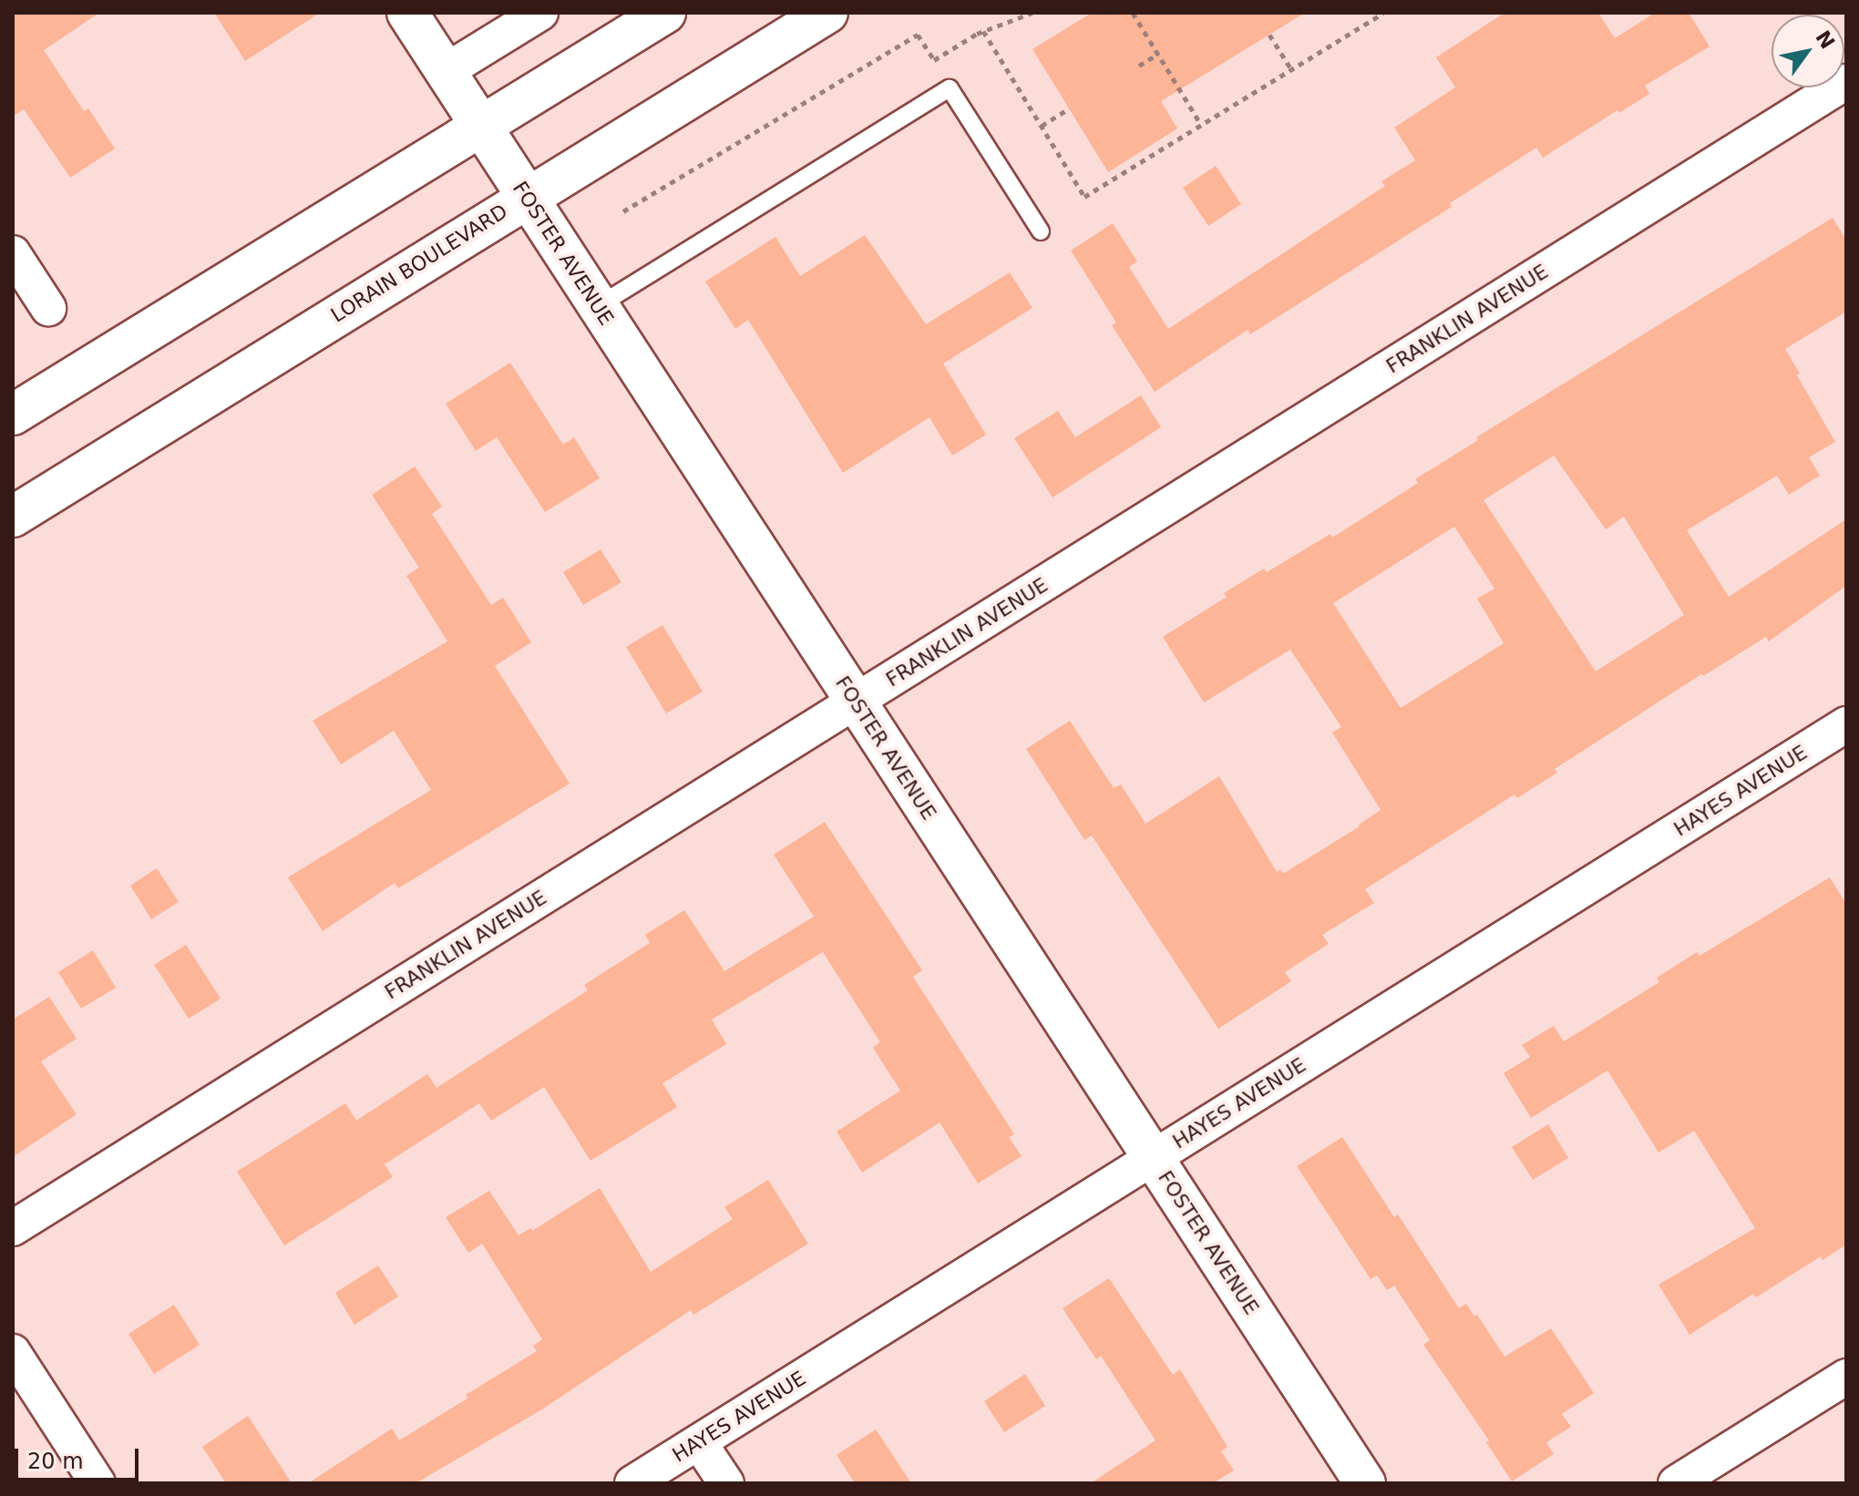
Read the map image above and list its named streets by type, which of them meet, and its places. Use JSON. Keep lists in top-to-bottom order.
{
  "streets": {
    "street": [
      "FOSTER AVENUE",
      "LORAIN BOULEVARD",
      "FRANKLIN AVENUE",
      "HAYES AVENUE"
    ]
  },
  "crossings": [
    ["FOSTER AVENUE", "LORAIN BOULEVARD"],
    ["FOSTER AVENUE", "FRANKLIN AVENUE"],
    ["FOSTER AVENUE", "HAYES AVENUE"]
  ],
  "scale_bar": "20 m",
  "north": "top right"
}
